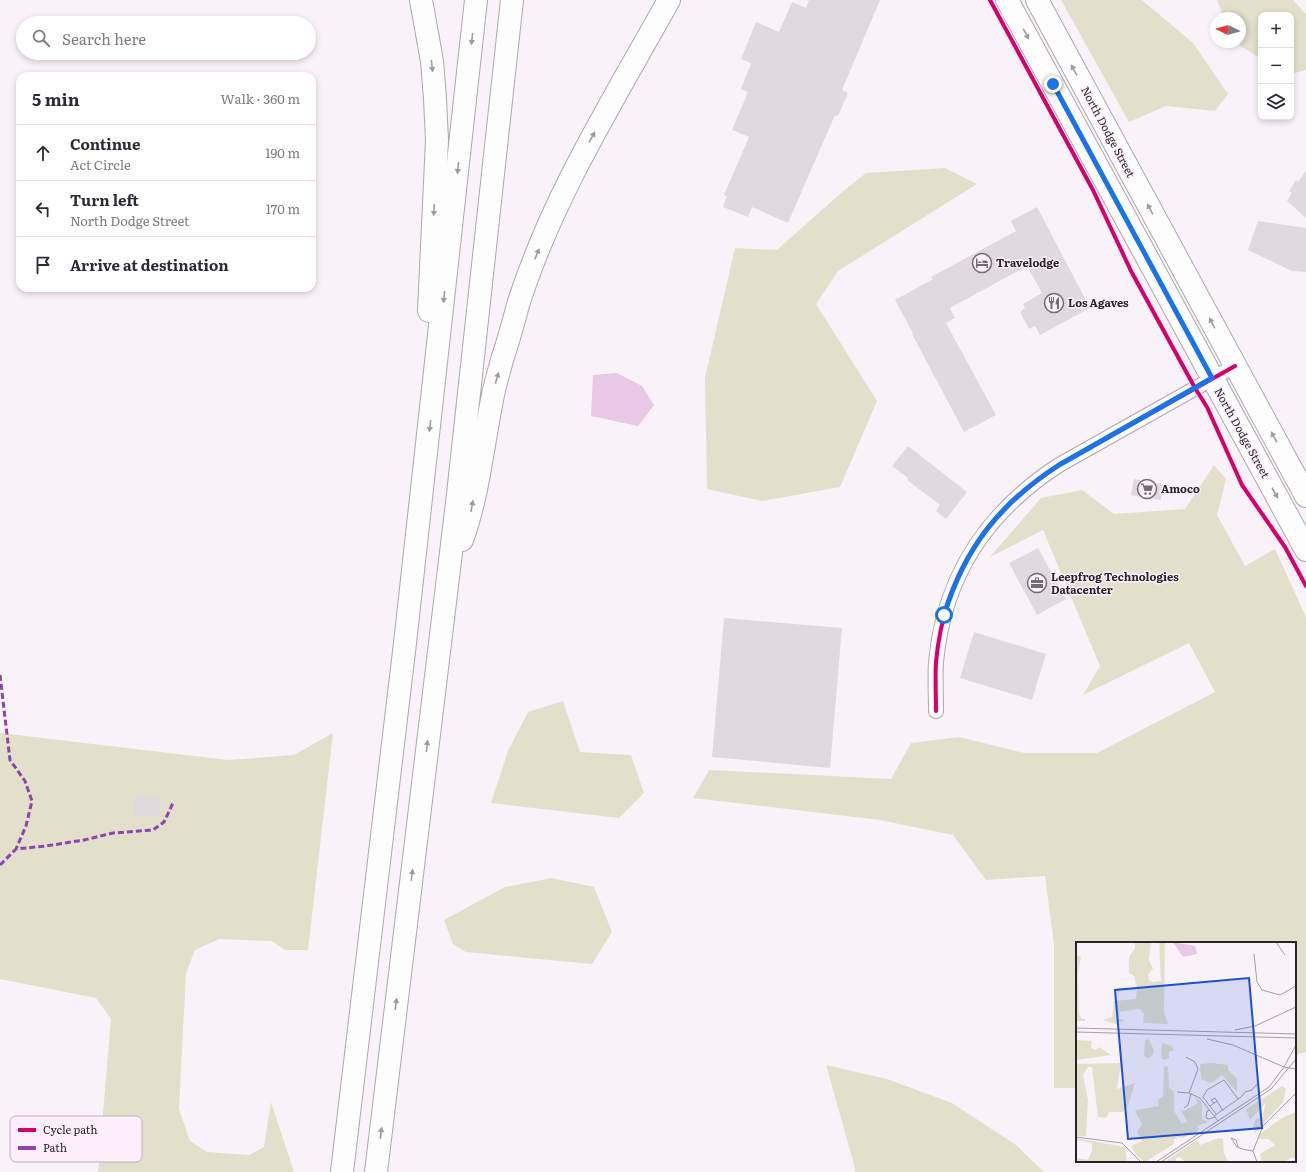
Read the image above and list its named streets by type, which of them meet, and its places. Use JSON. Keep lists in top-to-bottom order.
{
  "streets": {
    "main road": ["North Dodge Street"]
  },
  "places": {
    "hotel": ["Travelodge"],
    "restaurant": ["Los Agaves"],
    "supermarket": ["Amoco"],
    "office": ["Leepfrog Technologies Datacenter"]
  },
  "legend": ["Cycle path", "Path"],
  "north": "left",
  "page": {
    "map_buttons": ["+", "−"],
    "search": "Search here",
    "heading": ["5 min", "Walk · 360 m"],
    "list": [
      ["Continue", "Act Circle", "190 m"],
      ["Turn left", "North Dodge Street", "170 m"],
      "Arrive at destination"
    ]
  }
}
